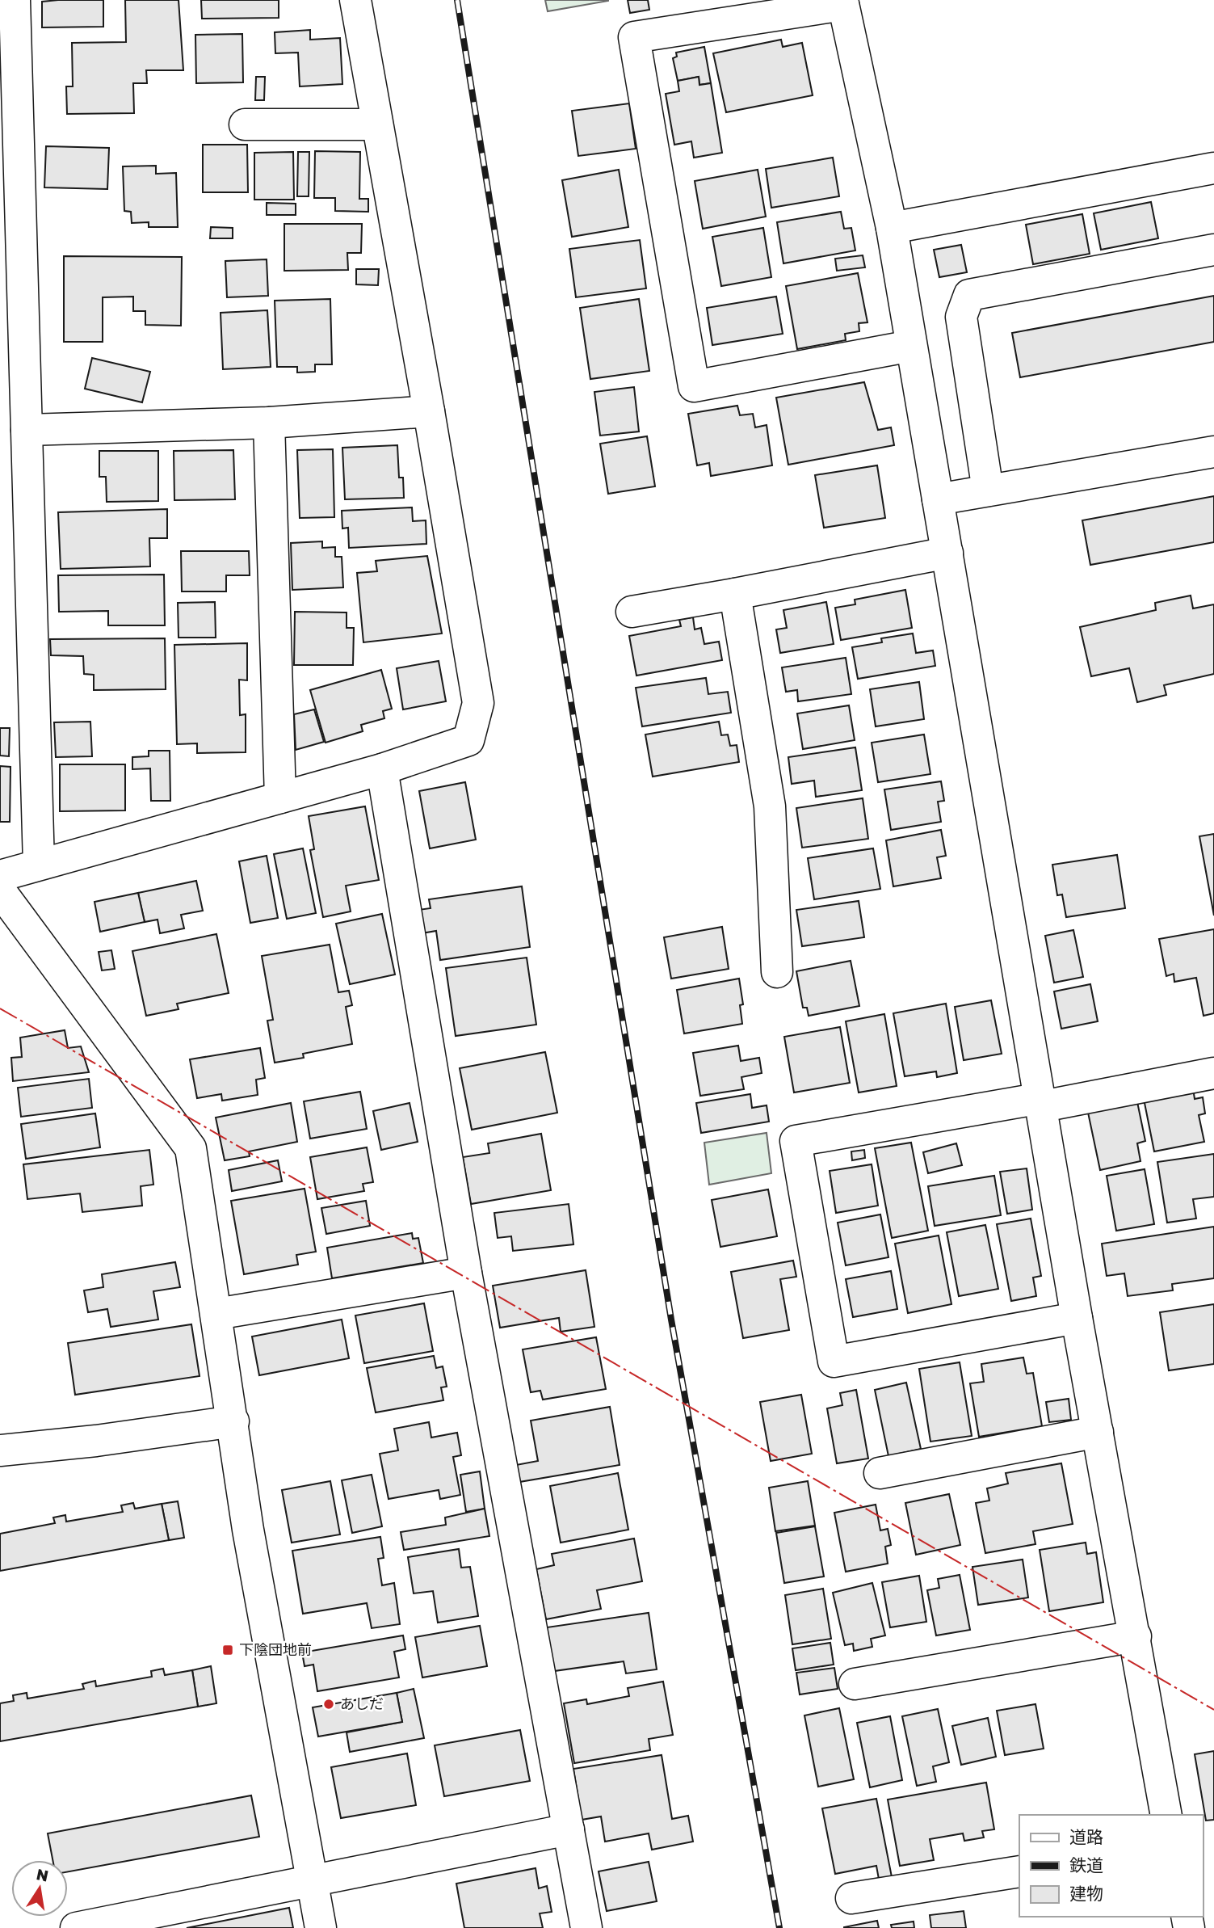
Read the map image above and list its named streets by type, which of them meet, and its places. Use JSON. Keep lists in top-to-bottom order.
{
  "places": {
    "transit": ["下陰団地前"],
    "other": ["あしだ"]
  },
  "legend": ["道路", "鉄道", "建物"],
  "north": "top"
}
